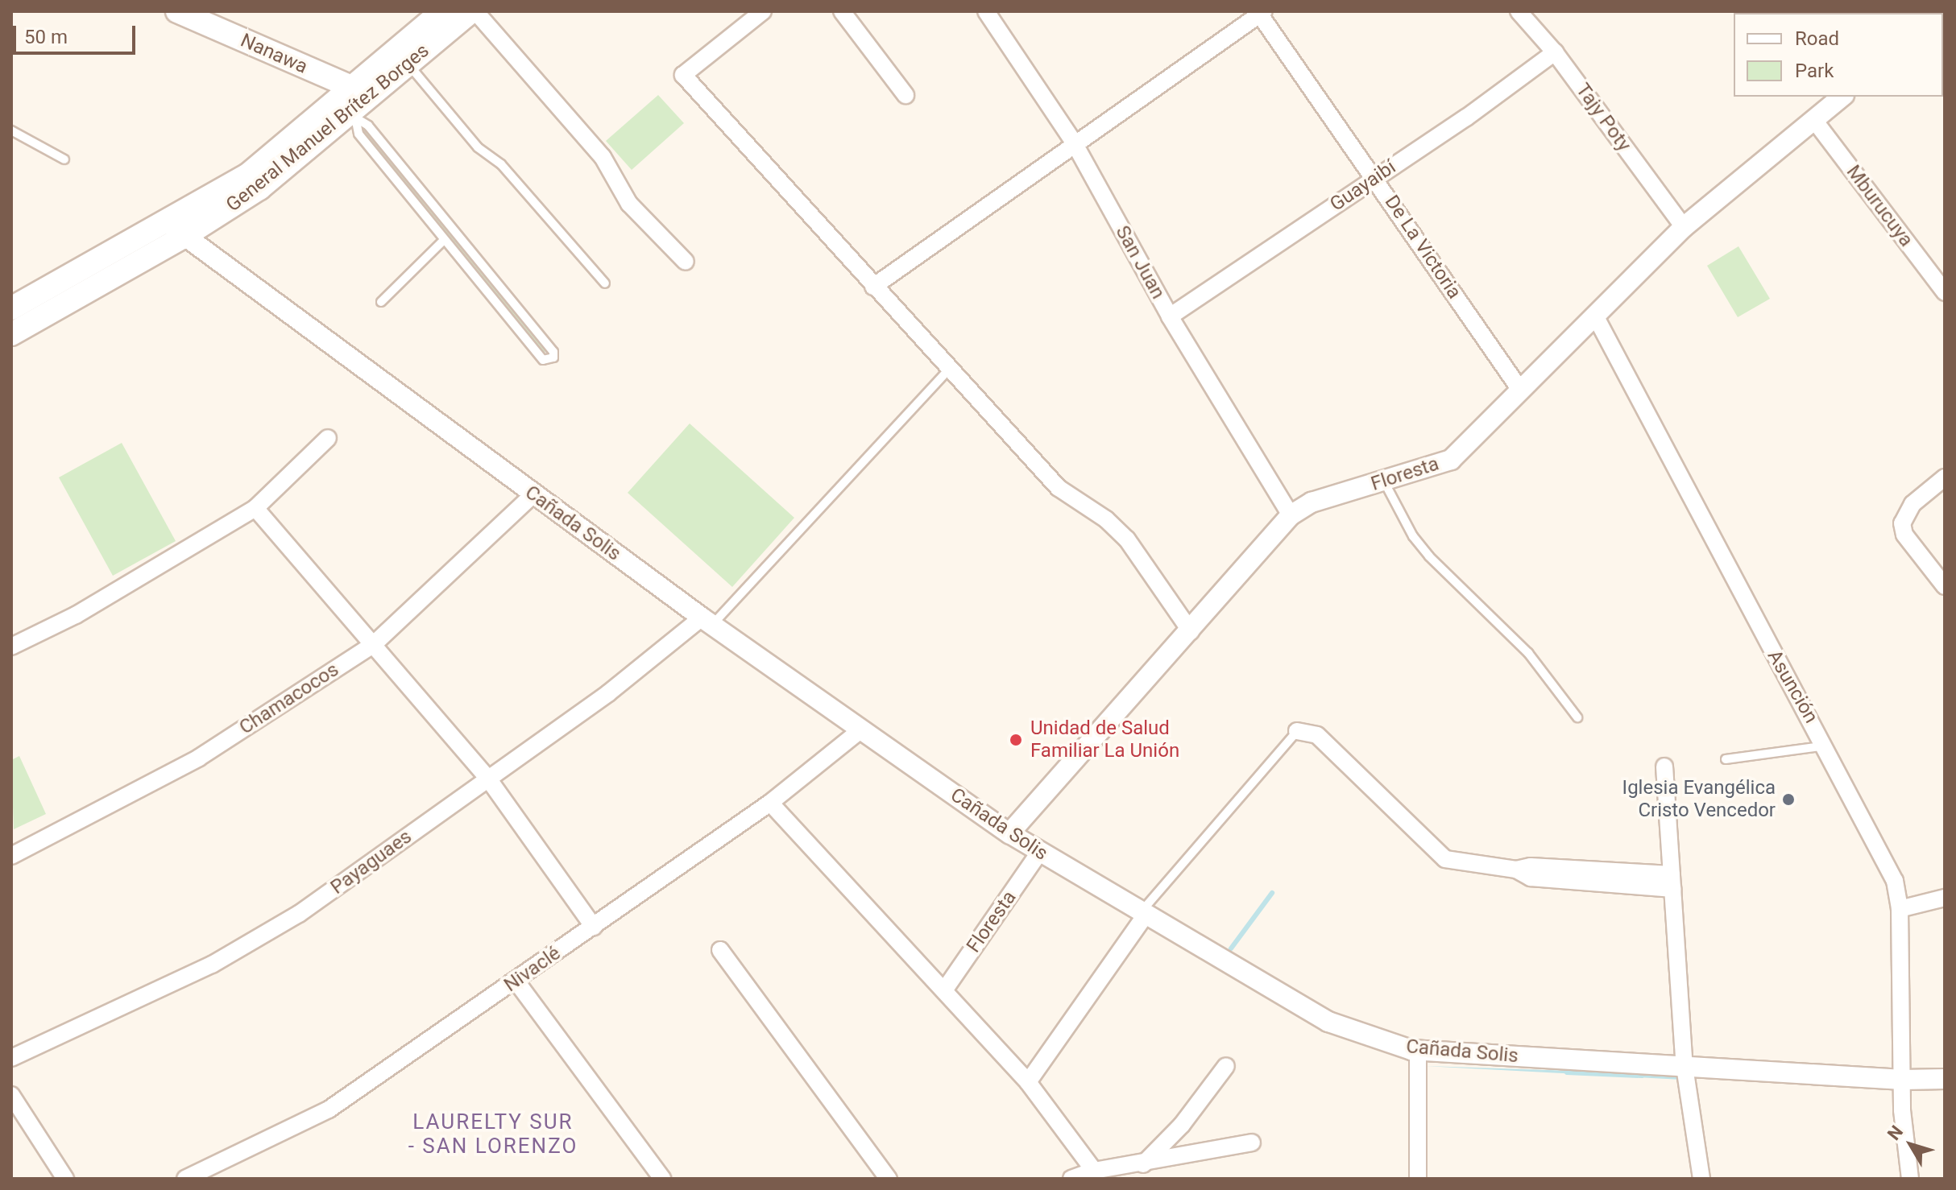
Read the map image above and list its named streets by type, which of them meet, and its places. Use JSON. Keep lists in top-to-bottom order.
{
  "streets": {
    "main road": ["Nanawa", "General Manuel Brítez Borges"],
    "street": [
      "Tajy Poty",
      "Guayaibí",
      "Mburucuya",
      "De La Victoria",
      "San Juan",
      "Floresta",
      "Cañada Solis",
      "Asunción",
      "Chamacocos",
      "Payaguaes",
      "Nivaclé"
    ]
  },
  "crossings": [
    ["Nanawa", "General Manuel Brítez Borges"],
    ["Tajy Poty", "Guayaibí"],
    ["Tajy Poty", "Floresta"],
    ["General Manuel Brítez Borges", "Cañada Solis"],
    ["Guayaibí", "De La Victoria"],
    ["Guayaibí", "San Juan"],
    ["Mburucuya", "Floresta"],
    ["De La Victoria", "Floresta"],
    ["San Juan", "Floresta"],
    ["Floresta", "Cañada Solis"],
    ["Floresta", "Asunción"],
    ["Cañada Solis", "Asunción"],
    ["Cañada Solis", "Chamacocos"],
    ["Cañada Solis", "Payaguaes"],
    ["Cañada Solis", "Nivaclé"]
  ],
  "districts": ["LAURELTY SUR - SAN LORENZO"],
  "places": ["Unidad de Salud Familiar La Unión", "Iglesia Evangélica Cristo Vencedor"],
  "legend": ["Road", "Park"],
  "scale_bar": "50 m",
  "north": "top left"
}
